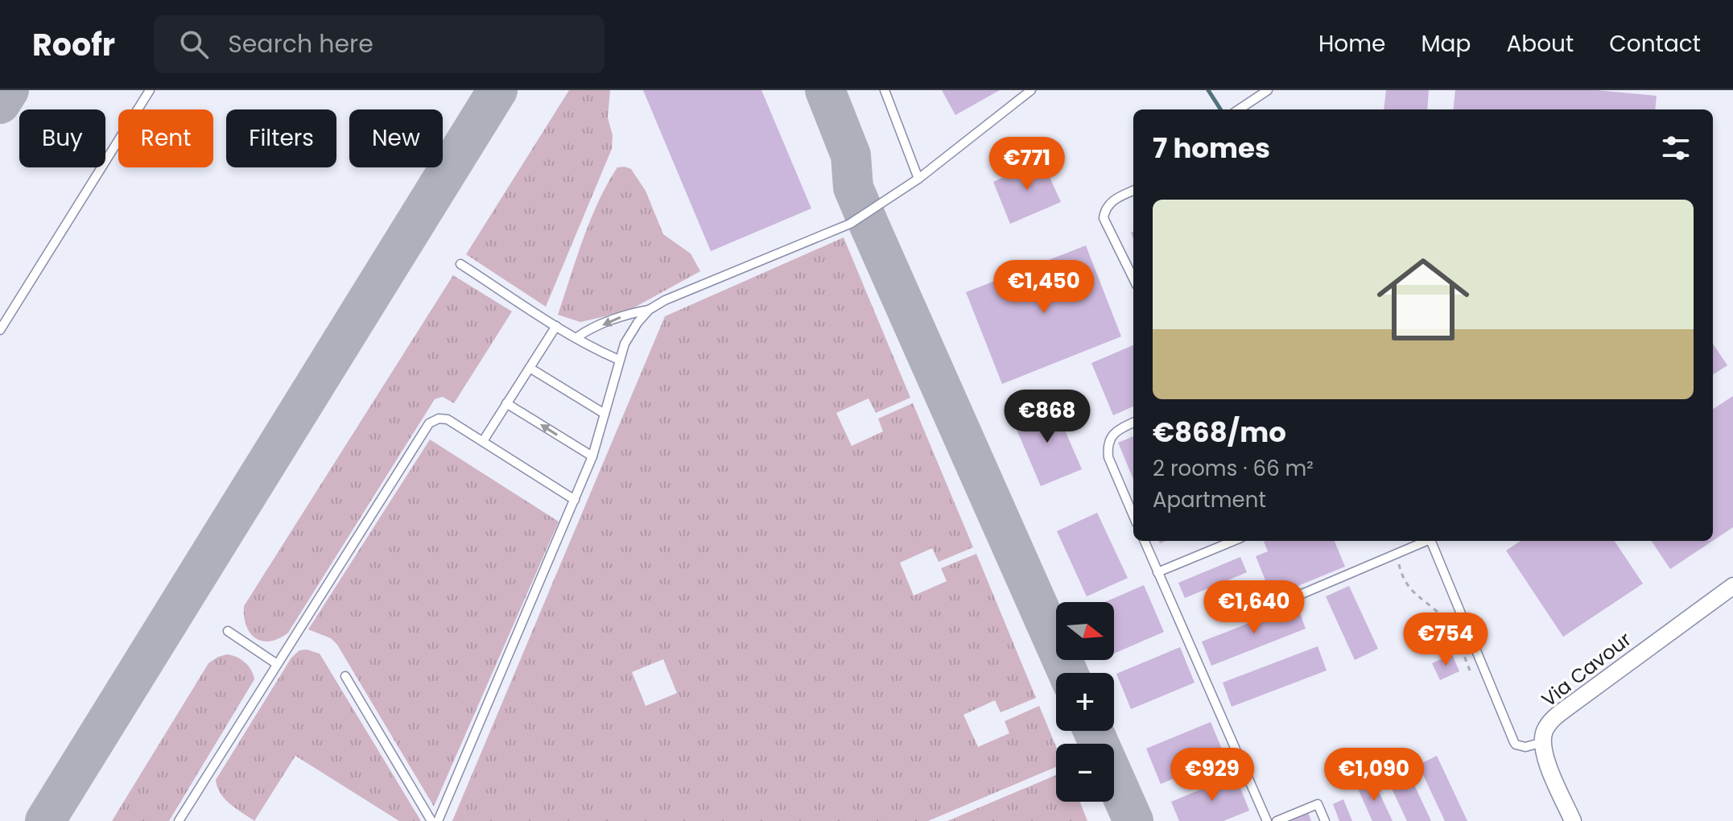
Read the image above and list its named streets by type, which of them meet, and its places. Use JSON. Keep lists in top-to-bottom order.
{
  "streets": {
    "street": ["Via Cavour"]
  },
  "north": "right",
  "page": {
    "header": "Roofr",
    "search": "Search here",
    "nav": [
      "Home",
      "Map",
      "About",
      "Contact"
    ],
    "chip": [
      "Buy",
      "Rent",
      "Filters",
      "New"
    ],
    "heading": "7 homes",
    "price": [
      "€771",
      "€1,450",
      "€868",
      "€1,640",
      "€754",
      "€929",
      "€1,090"
    ],
    "list": [
      {
        "name": "€868/mo",
        "note": "2 rooms · 66 m² · Apartment"
      }
    ],
    "map_buttons": ["+", "−"]
  }
}
